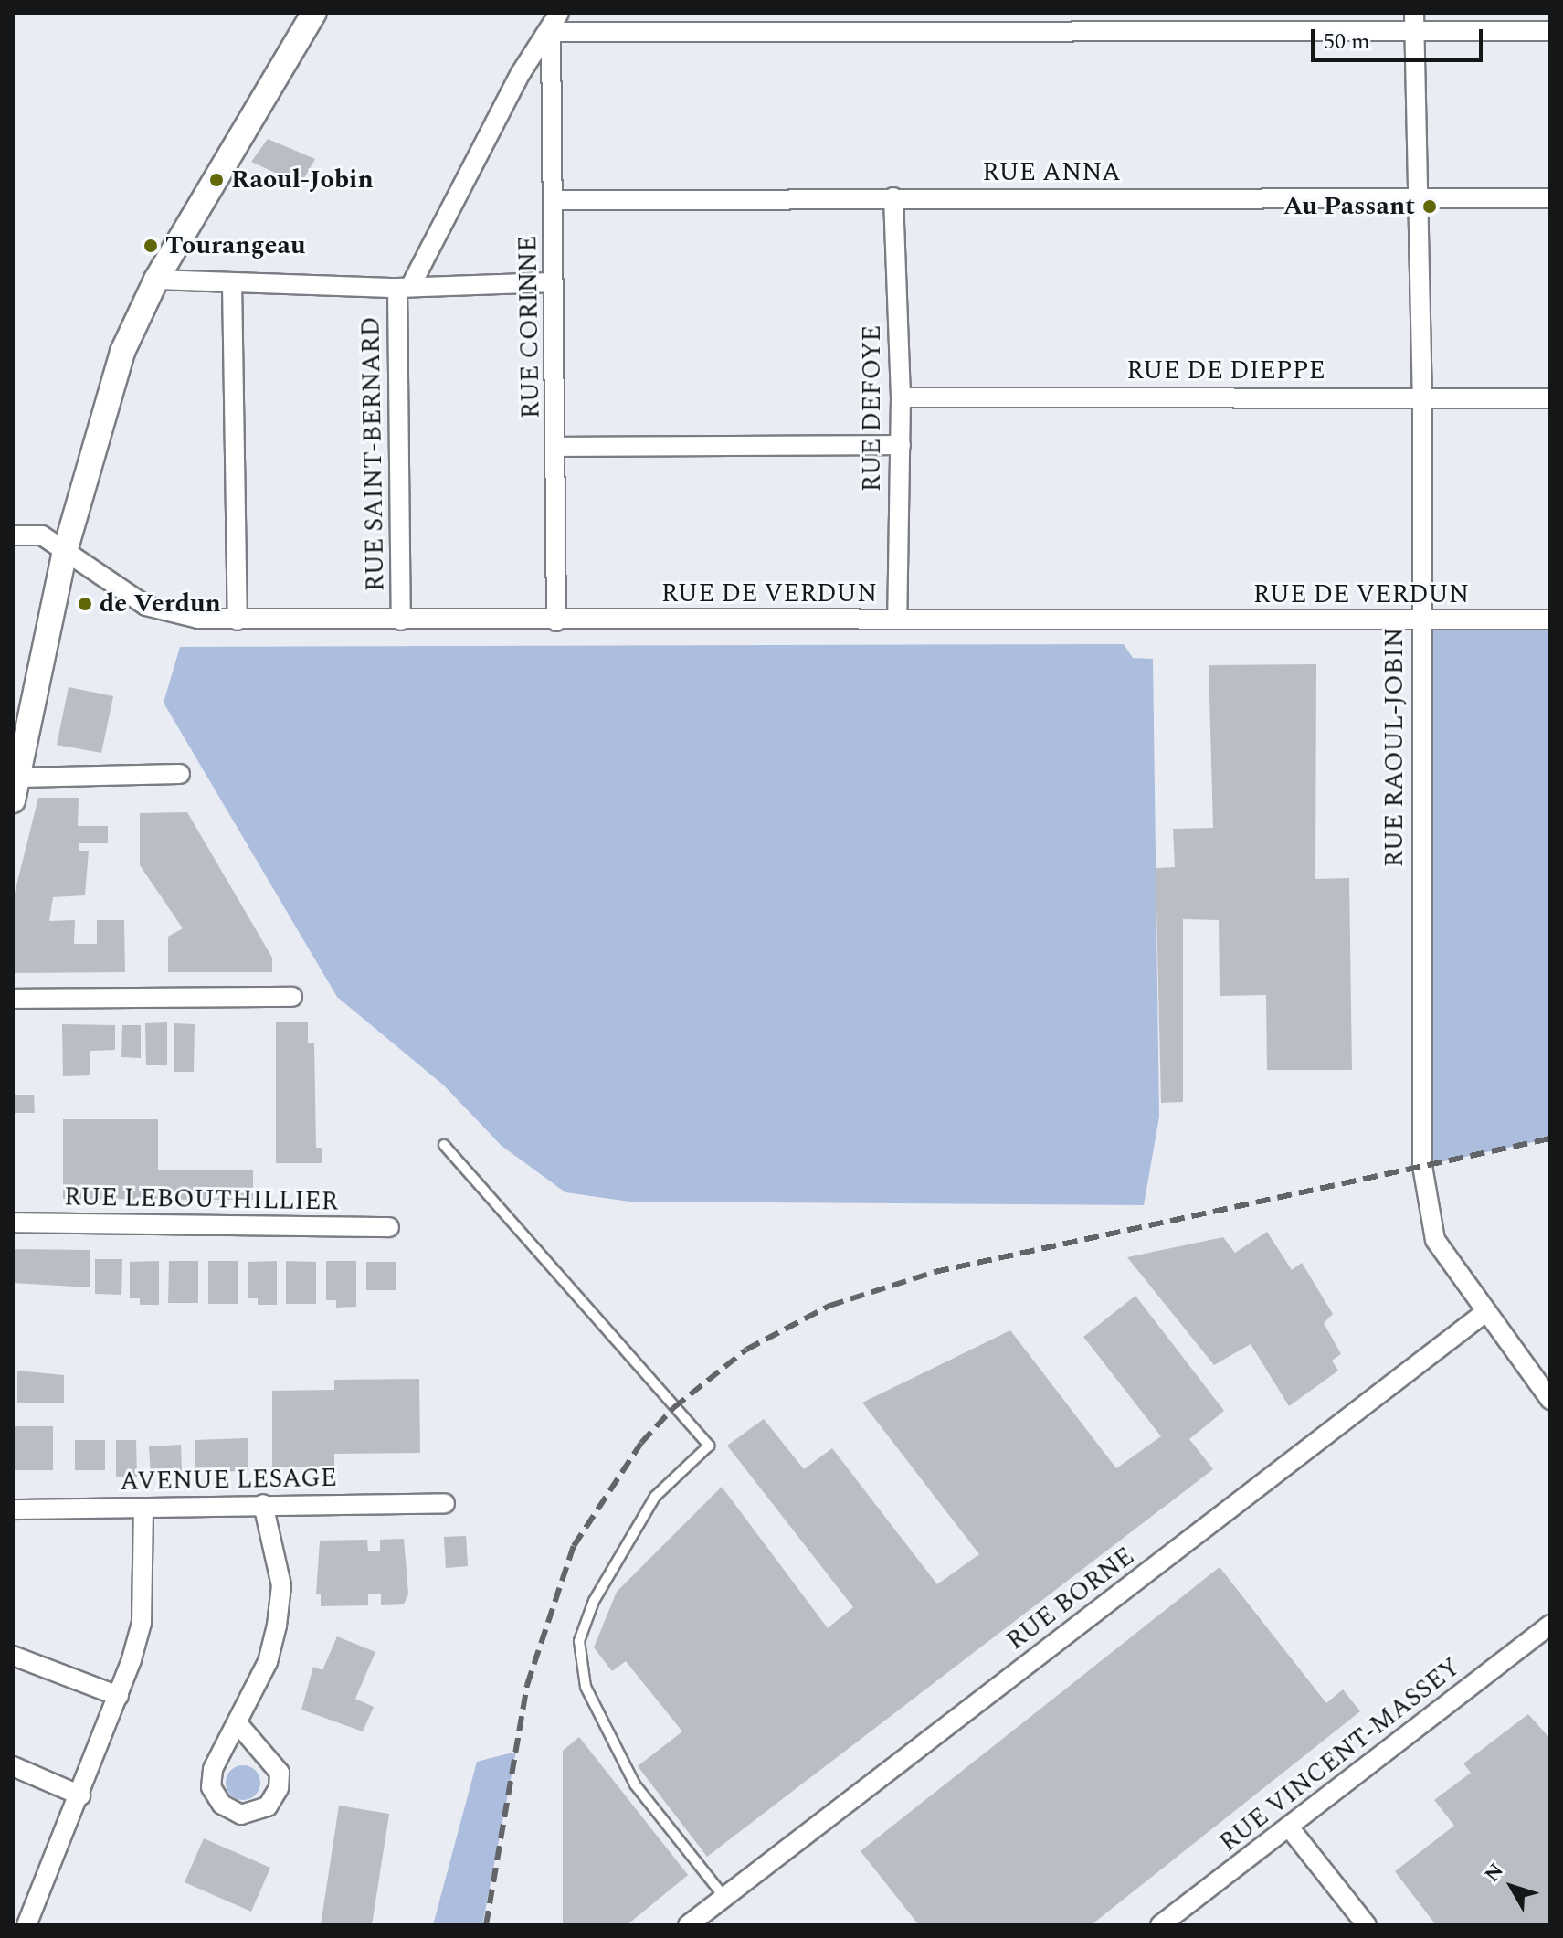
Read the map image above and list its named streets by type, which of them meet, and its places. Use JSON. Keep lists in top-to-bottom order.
{
  "streets": {
    "street": [
      "RUE ANNA",
      "RUE CORINNE",
      "RUE DE DIEPPE",
      "RUE DEFOYE",
      "RUE SAINT-BERNARD",
      "RUE DE VERDUN",
      "RUE RAOUL-JOBIN",
      "RUE LEBOUTHILLIER",
      "AVENUE LESAGE",
      "RUE BORNE",
      "RUE VINCENT-MASSEY"
    ]
  },
  "crossings": [
    ["RUE ANNA", "RUE CORINNE"],
    ["RUE ANNA", "RUE DEFOYE"],
    ["RUE ANNA", "RUE RAOUL-JOBIN"],
    ["RUE CORINNE", "RUE SAINT-BERNARD"],
    ["RUE CORINNE", "RUE DE VERDUN"],
    ["RUE DE DIEPPE", "RUE DEFOYE"],
    ["RUE DE DIEPPE", "RUE RAOUL-JOBIN"],
    ["RUE DEFOYE", "RUE DE VERDUN"],
    ["RUE SAINT-BERNARD", "RUE DE VERDUN"],
    ["RUE DE VERDUN", "RUE RAOUL-JOBIN"],
    ["RUE RAOUL-JOBIN", "RUE BORNE"]
  ],
  "places": [
    "Raoul-Jobin",
    "Au Passant",
    "Tourangeau",
    "de Verdun"
  ],
  "scale_bar": "50 m",
  "north": "top left"
}
